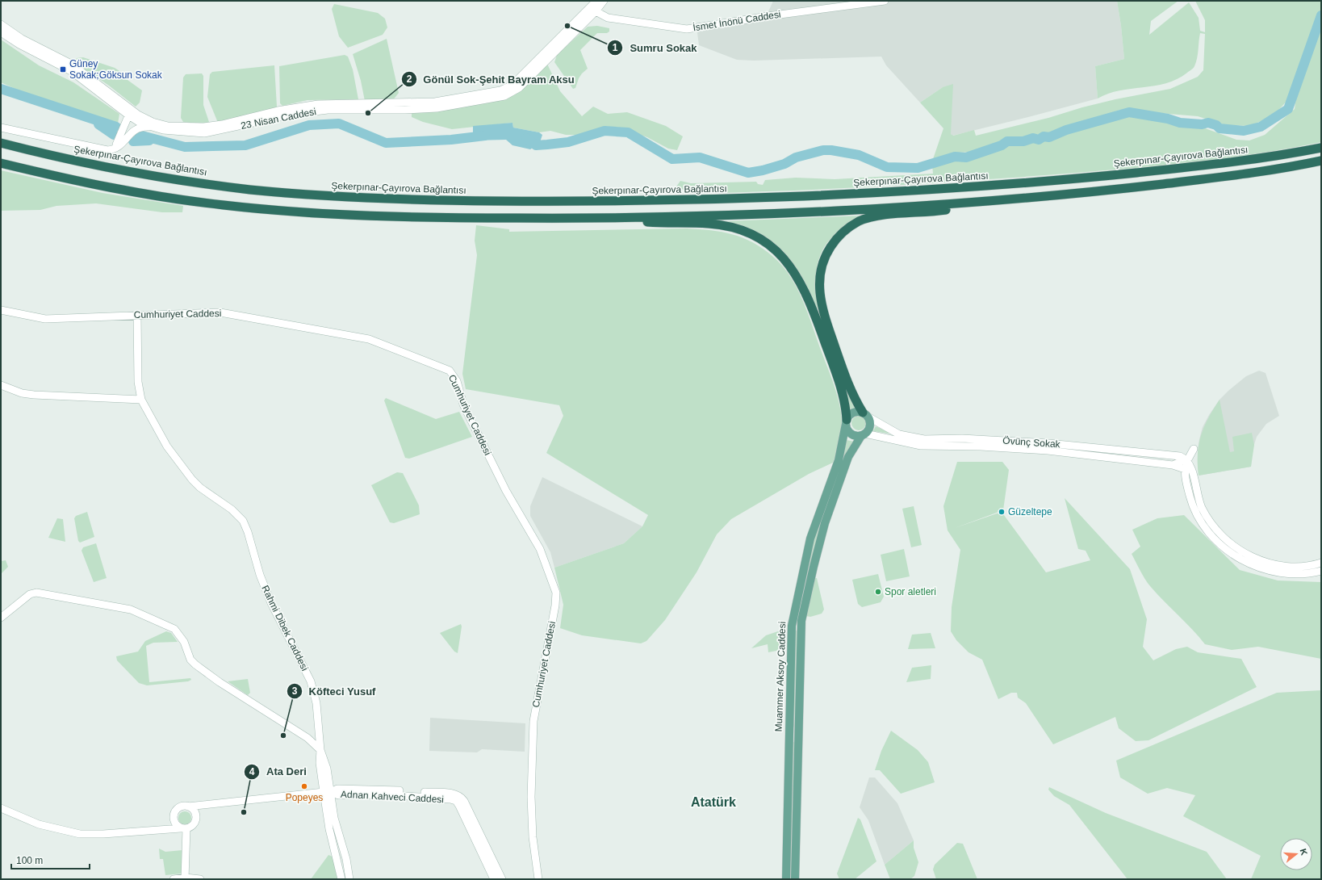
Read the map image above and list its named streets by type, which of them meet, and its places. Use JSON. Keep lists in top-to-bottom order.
{
  "streets": {
    "highway": ["Şekerpınar-Çayırova Bağlantısı"],
    "main road": ["Muammer Aksoy Caddesi"],
    "street": [
      "İsmet İnönü Caddesi",
      "23 Nisan Caddesi",
      "Cumhuriyet Caddesi",
      "Övünç Sokak",
      "Rahmi Dibek Caddesi",
      "Adnan Kahveci Caddesi"
    ]
  },
  "crossings": [
    ["İsmet İnönü Caddesi", "23 Nisan Caddesi"],
    ["Cumhuriyet Caddesi", "Rahmi Dibek Caddesi"],
    ["Övünç Sokak", "Muammer Aksoy Caddesi"],
    ["Rahmi Dibek Caddesi", "Adnan Kahveci Caddesi"]
  ],
  "districts": ["Atatürk"],
  "places": {
    "other": [
      "Sumru Sokak",
      "Gönül Sok-Şehit Bayram Aksu",
      "Güzeltepe",
      "Spor aletleri",
      "Köfteci Yusuf",
      "Popeyes",
      "Ata Deri"
    ],
    "transit": ["Güney Sokak;Göksun Sokak"]
  },
  "scale_bar": "100 m",
  "north": "right"
}
